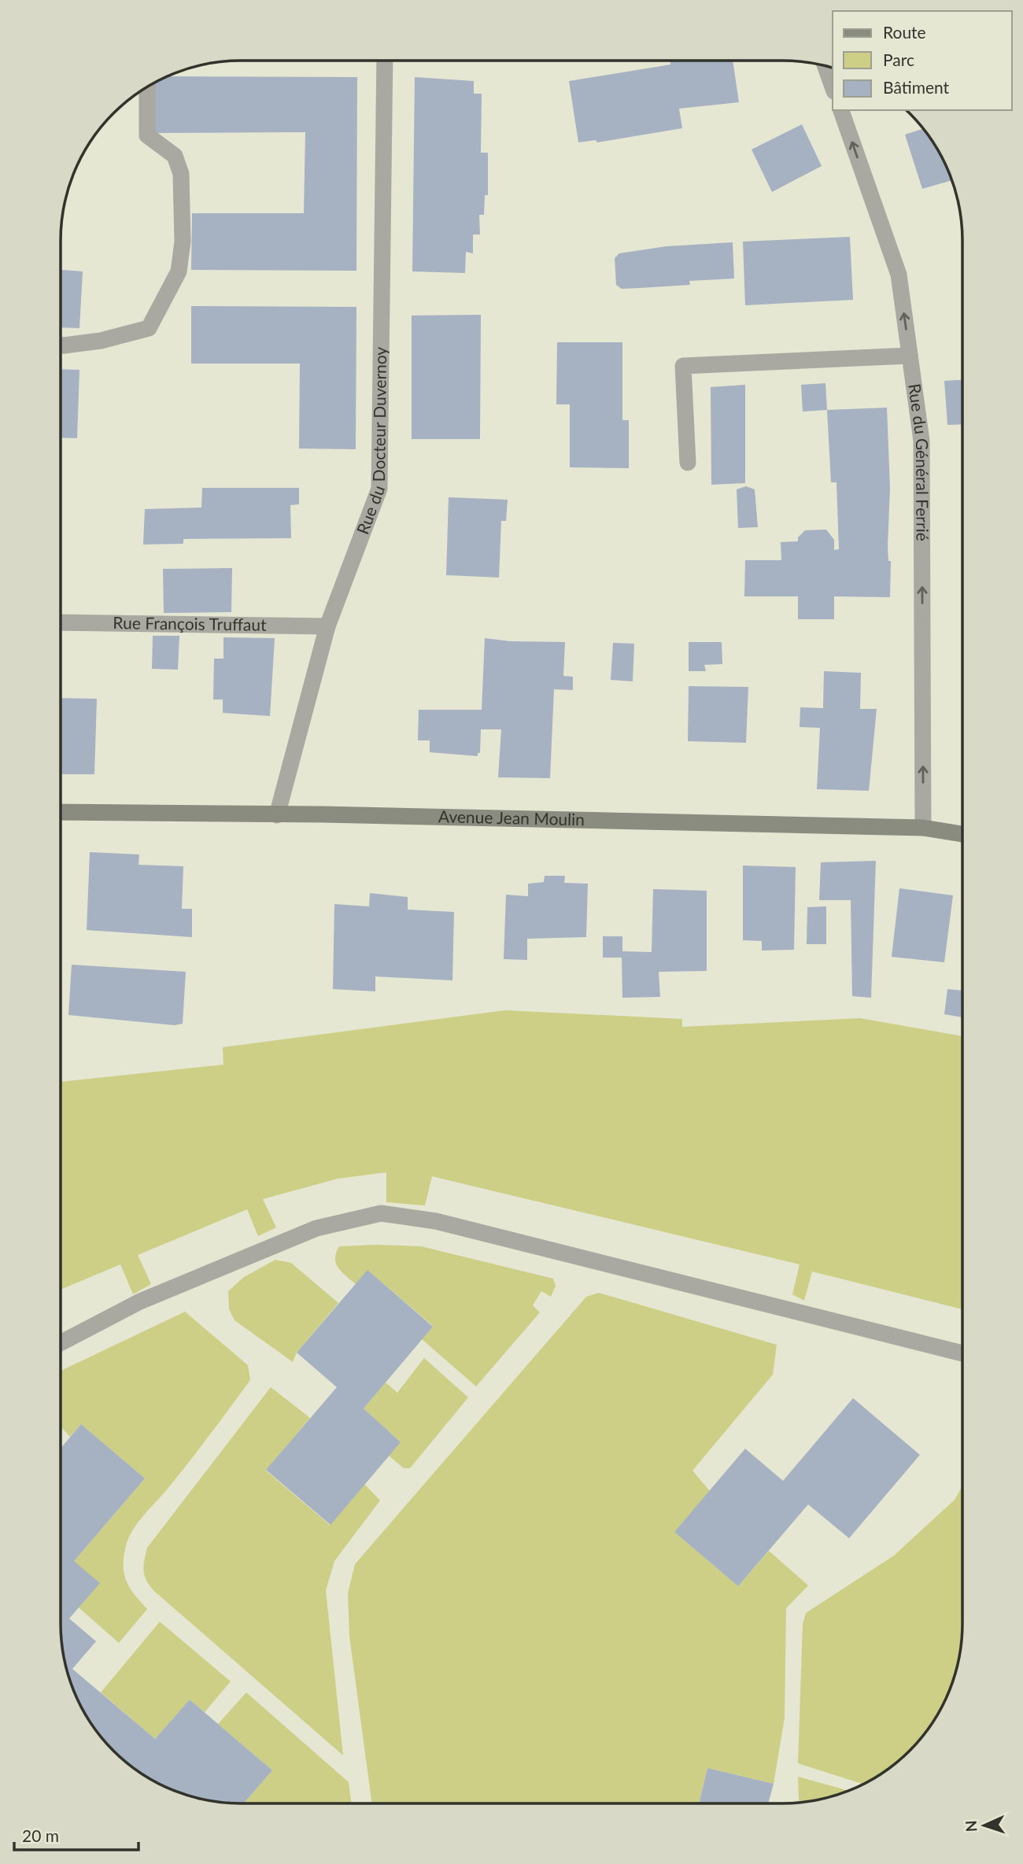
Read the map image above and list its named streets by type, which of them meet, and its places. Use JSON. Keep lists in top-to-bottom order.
{
  "streets": {
    "main road": ["Avenue Jean Moulin"],
    "street": ["Rue du Docteur Duvernoy", "Rue du Général Ferrié", "Rue François Truffaut"]
  },
  "crossings": [
    ["Rue du Docteur Duvernoy", "Rue François Truffaut"],
    ["Rue du Docteur Duvernoy", "Avenue Jean Moulin"],
    ["Rue du Général Ferrié", "Avenue Jean Moulin"]
  ],
  "one_way": ["Rue du Général Ferrié"],
  "legend": ["Route", "Parc", "Bâtiment"],
  "scale_bar": "20 m",
  "north": "left"
}
